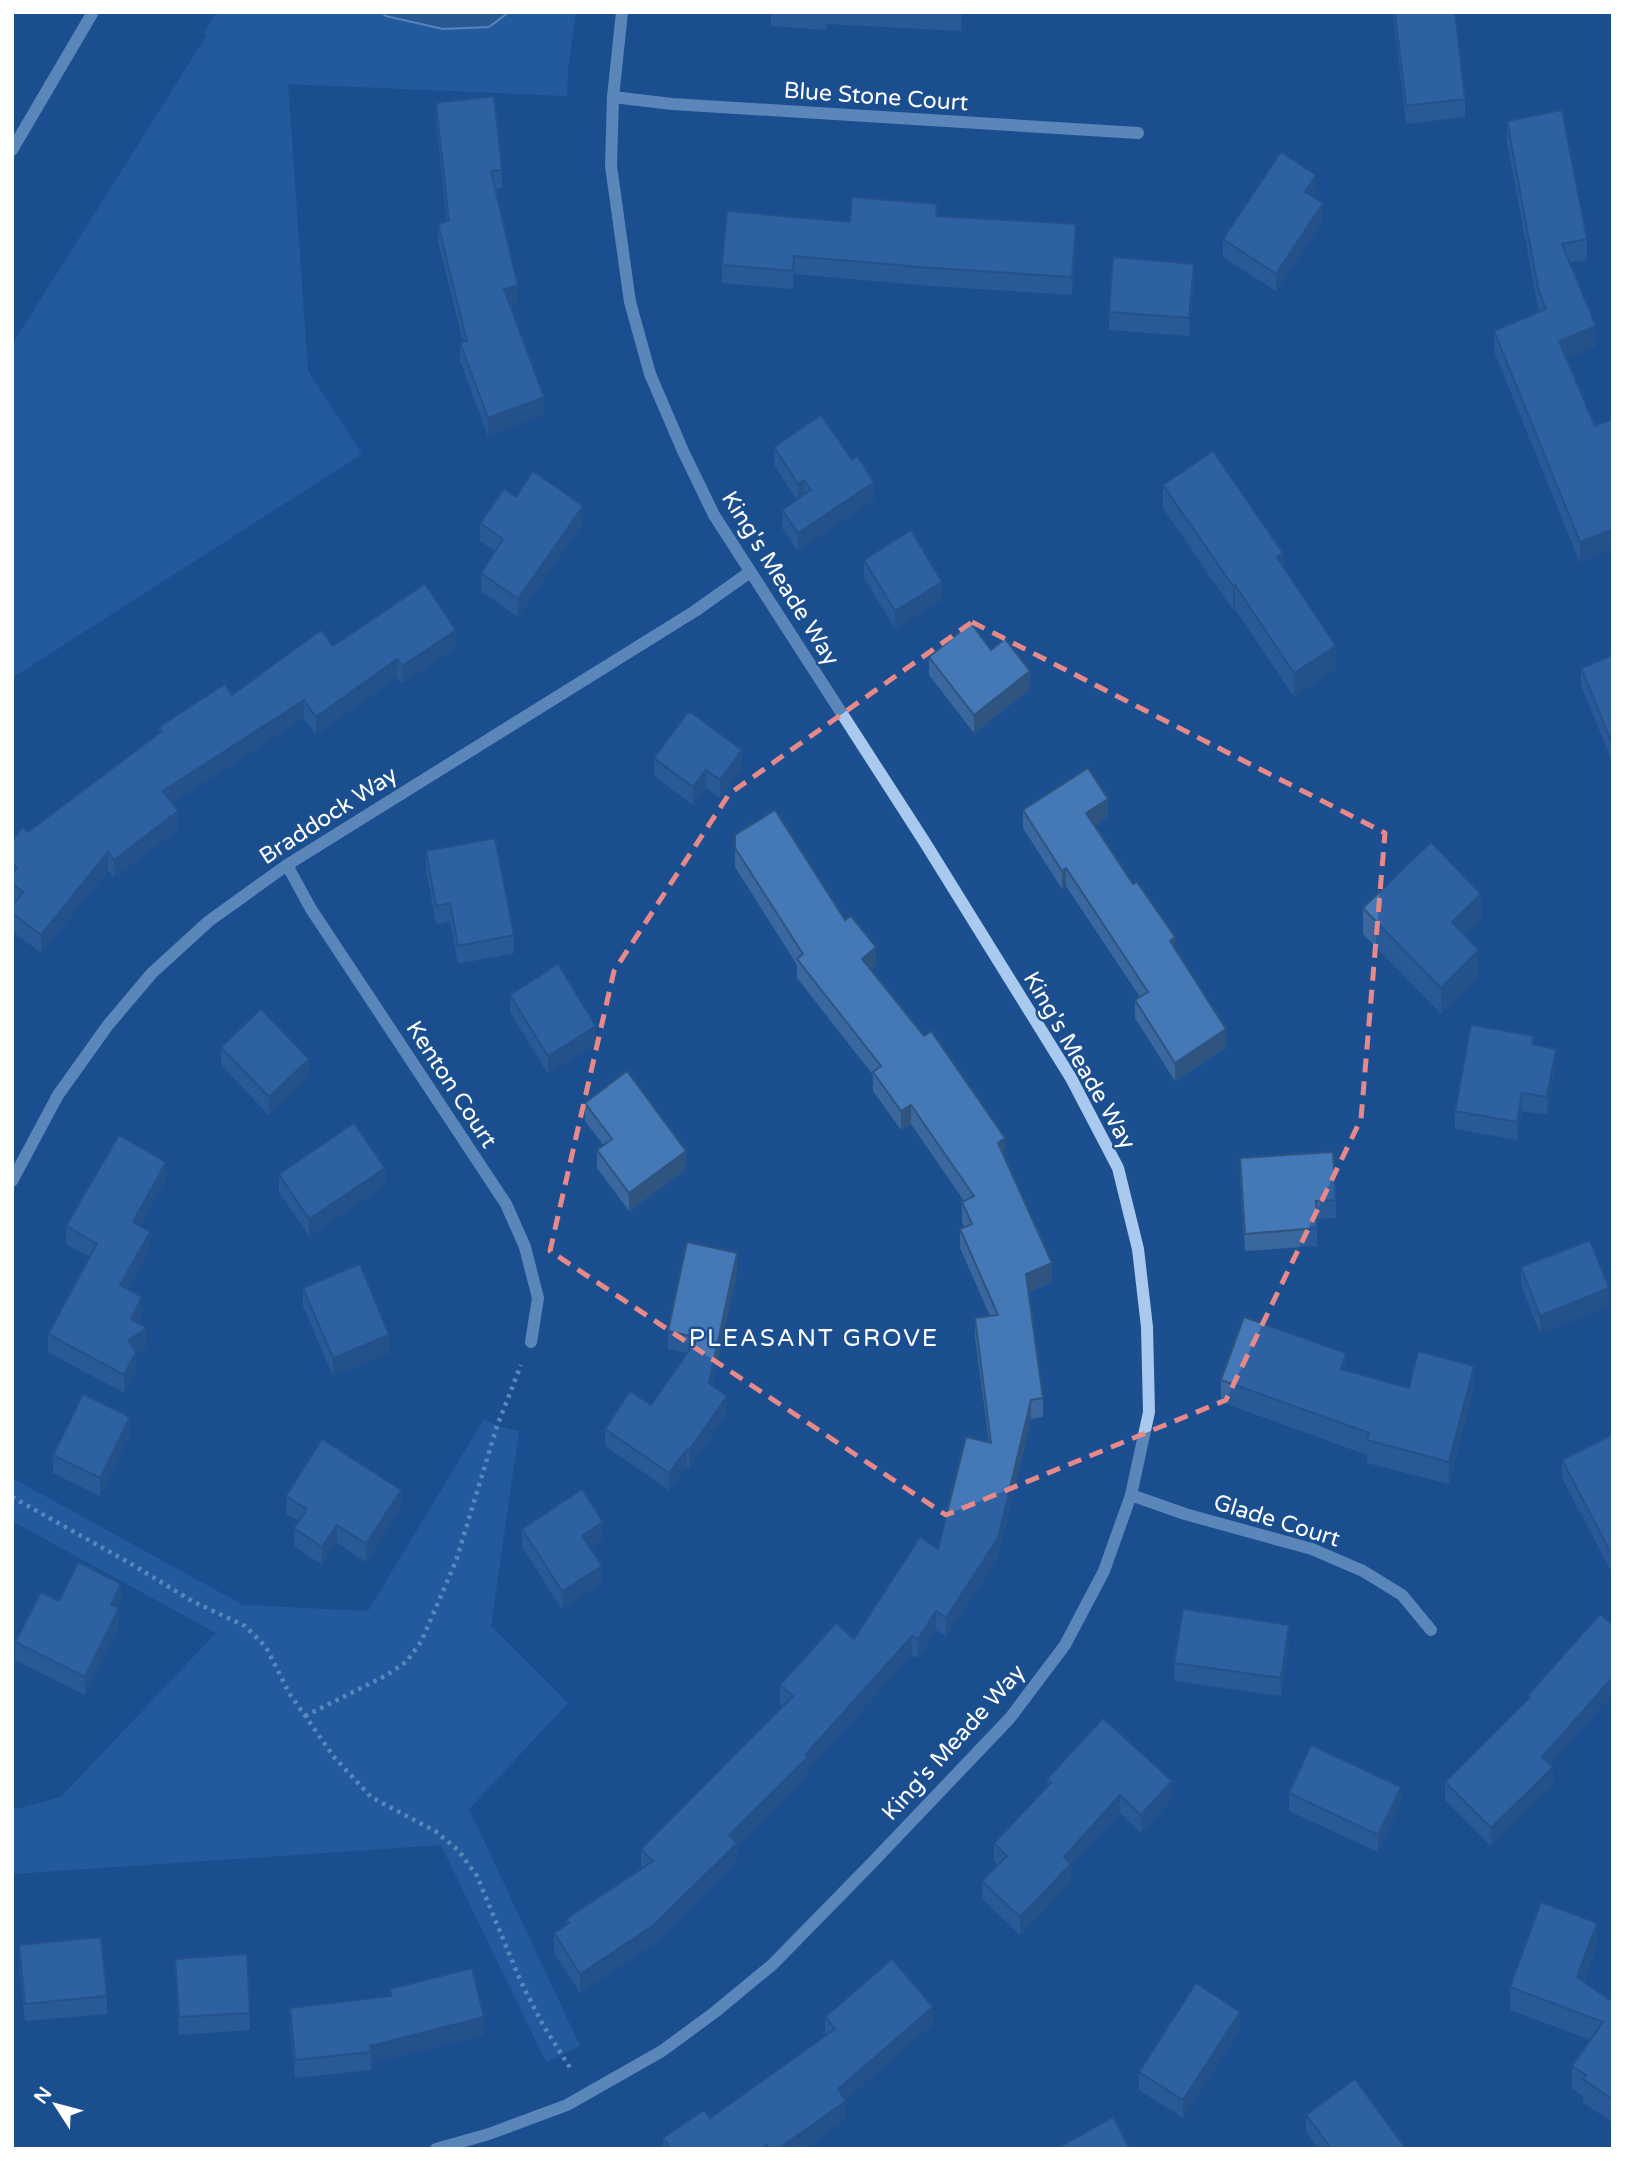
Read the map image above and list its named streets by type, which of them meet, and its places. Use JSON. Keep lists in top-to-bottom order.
{
  "streets": {
    "street": [
      "Blue Stone Court",
      "King's Meade Way",
      "Braddock Way",
      "Kenton Court",
      "Glade Court"
    ]
  },
  "crossings": [
    ["Blue Stone Court", "King's Meade Way"],
    ["King's Meade Way", "Braddock Way"],
    ["King's Meade Way", "Glade Court"],
    ["Braddock Way", "Kenton Court"]
  ],
  "districts": ["PLEASANT GROVE"],
  "north": "top left"
}
